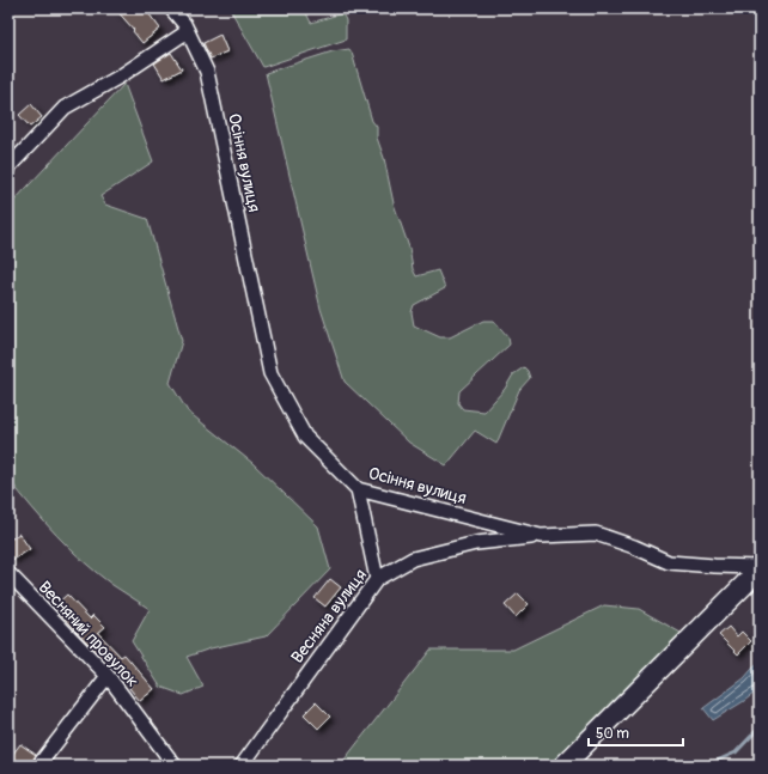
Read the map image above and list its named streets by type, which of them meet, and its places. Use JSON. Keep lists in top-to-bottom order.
{
  "streets": {
    "street": ["Осіння вулиця", "Весняна вулиця", "Весняний провулок"]
  },
  "crossings": [
    ["Осіння вулиця", "Весняна вулиця"]
  ],
  "scale_bar": "50 m"
}
